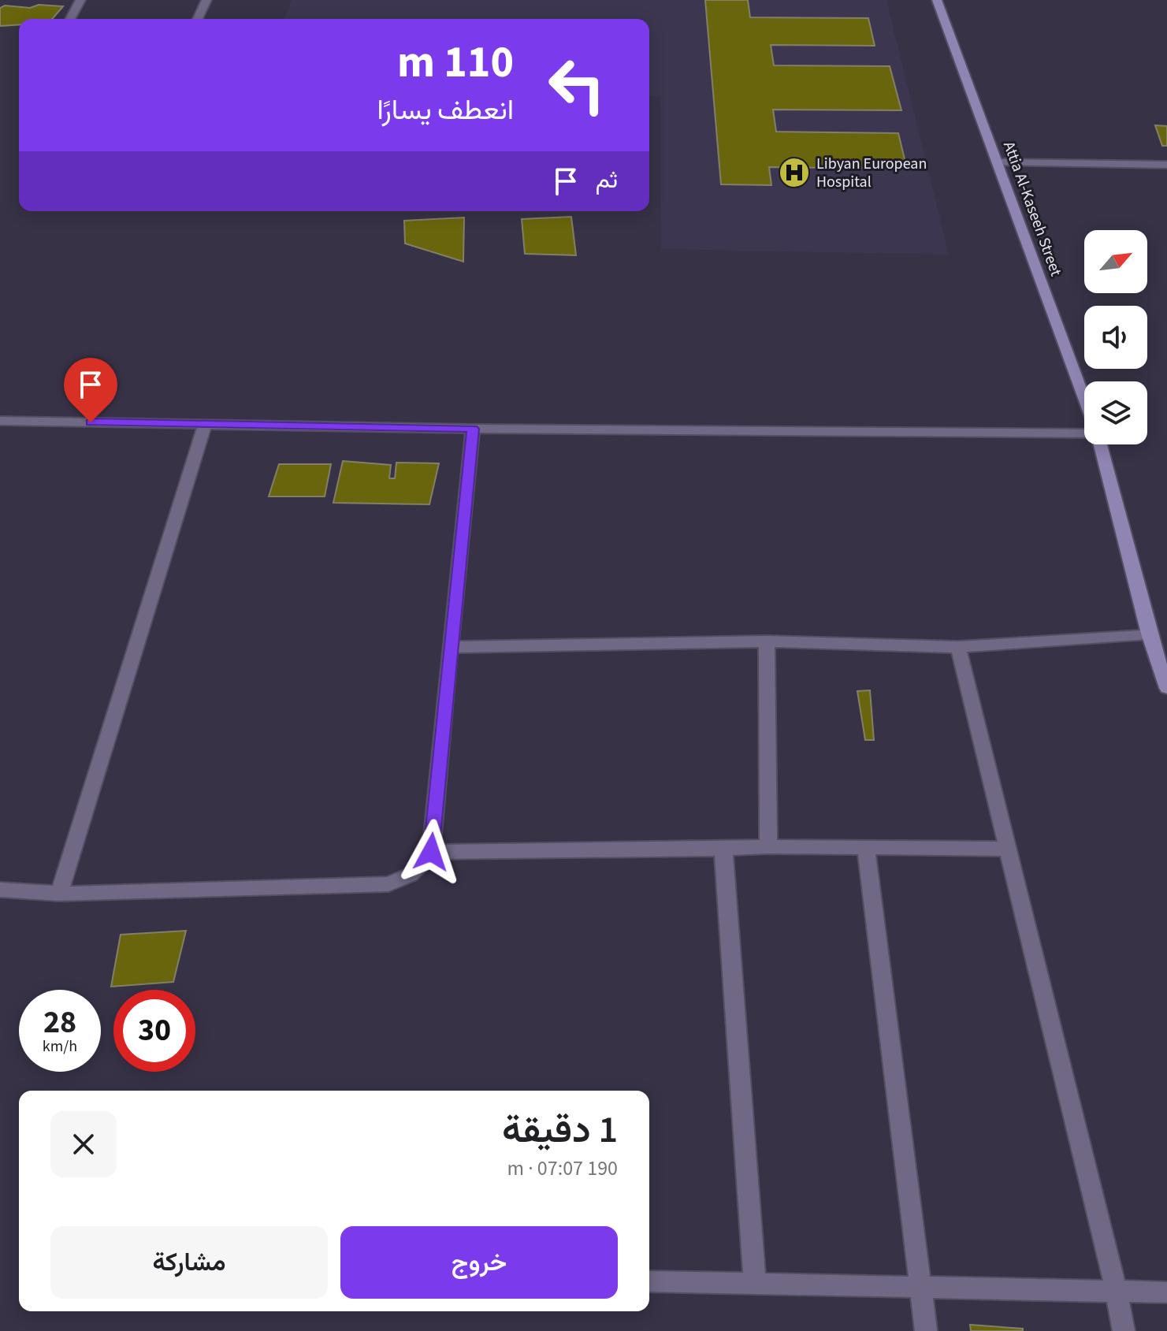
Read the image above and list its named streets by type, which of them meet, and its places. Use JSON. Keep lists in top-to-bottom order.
{
  "streets": {
    "street": ["Attia Al-Kaseeh Street"]
  },
  "places": {
    "hospital": ["Libyan European Hospital"]
  },
  "north": "top right",
  "page": {
    "turn": ["110 m", "انعطف يسارًا"],
    "then": "ثم",
    "speed": "28 km/h",
    "limit": "30",
    "heading": ["1 دقيقة", "190 m · 07:07"],
    "buttons": ["خروج", "مشاركة"]
  }
}
